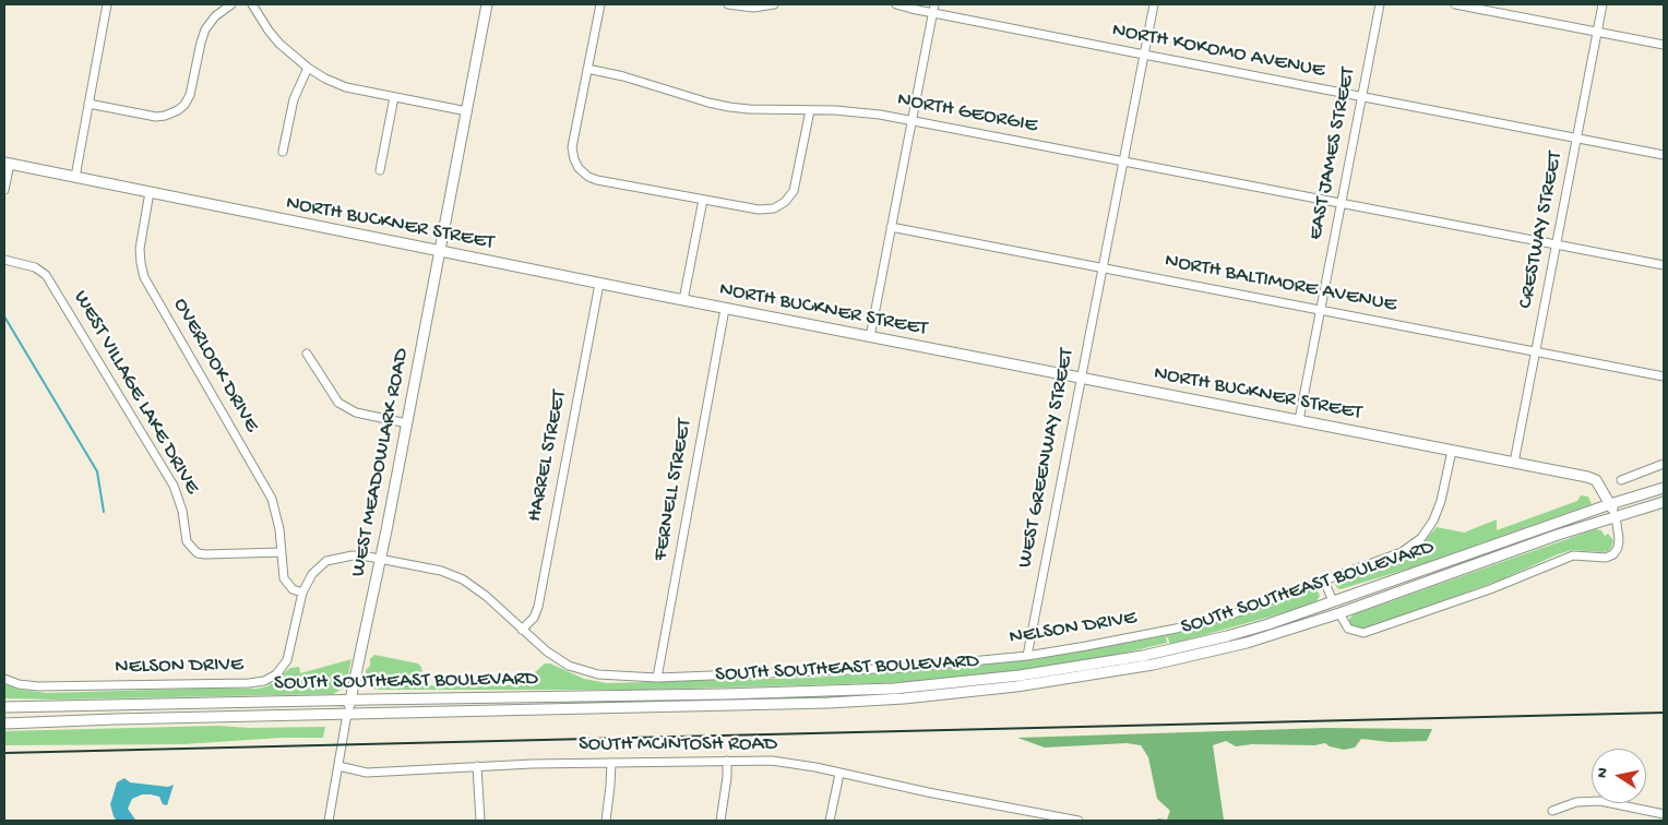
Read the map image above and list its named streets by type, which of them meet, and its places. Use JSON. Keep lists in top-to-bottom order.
{
  "streets": {
    "main road": ["NORTH BUCKNER STREET", "WEST MEADOWLARK ROAD", "SOUTH SOUTHEAST BOULEVARD"],
    "street": [
      "NORTH KOKOMO AVENUE",
      "NORTH GEORGIE",
      "EAST JAMES STREET",
      "CRESTWAY STREET",
      "NORTH BALTIMORE AVENUE",
      "OVERLOOK DRIVE",
      "WEST VILLAGE LAKE DRIVE",
      "HARREL STREET",
      "WEST GREENWAY STREET",
      "FERNELL STREET",
      "NELSON DRIVE",
      "SOUTH MCINTOSH ROAD"
    ]
  },
  "crossings": [
    ["NORTH KOKOMO AVENUE", "EAST JAMES STREET"],
    ["NORTH KOKOMO AVENUE", "CRESTWAY STREET"],
    ["NORTH KOKOMO AVENUE", "WEST GREENWAY STREET"],
    ["NORTH GEORGIE", "EAST JAMES STREET"],
    ["NORTH GEORGIE", "CRESTWAY STREET"],
    ["NORTH GEORGIE", "WEST GREENWAY STREET"],
    ["EAST JAMES STREET", "NORTH BUCKNER STREET"],
    ["EAST JAMES STREET", "NORTH BALTIMORE AVENUE"],
    ["NORTH BUCKNER STREET", "CRESTWAY STREET"],
    ["NORTH BUCKNER STREET", "OVERLOOK DRIVE"],
    ["NORTH BUCKNER STREET", "HARREL STREET"],
    ["NORTH BUCKNER STREET", "WEST GREENWAY STREET"],
    ["NORTH BUCKNER STREET", "WEST MEADOWLARK ROAD"],
    ["NORTH BUCKNER STREET", "FERNELL STREET"],
    ["NORTH BUCKNER STREET", "SOUTH SOUTHEAST BOULEVARD"],
    ["NORTH BUCKNER STREET", "NELSON DRIVE"],
    ["CRESTWAY STREET", "NORTH BALTIMORE AVENUE"],
    ["NORTH BALTIMORE AVENUE", "WEST GREENWAY STREET"],
    ["OVERLOOK DRIVE", "WEST VILLAGE LAKE DRIVE"],
    ["OVERLOOK DRIVE", "NELSON DRIVE"],
    ["HARREL STREET", "NELSON DRIVE"],
    ["WEST GREENWAY STREET", "NELSON DRIVE"],
    ["WEST MEADOWLARK ROAD", "SOUTH SOUTHEAST BOULEVARD"],
    ["WEST MEADOWLARK ROAD", "NELSON DRIVE"],
    ["WEST MEADOWLARK ROAD", "SOUTH MCINTOSH ROAD"],
    ["FERNELL STREET", "NELSON DRIVE"]
  ],
  "north": "left"
}
